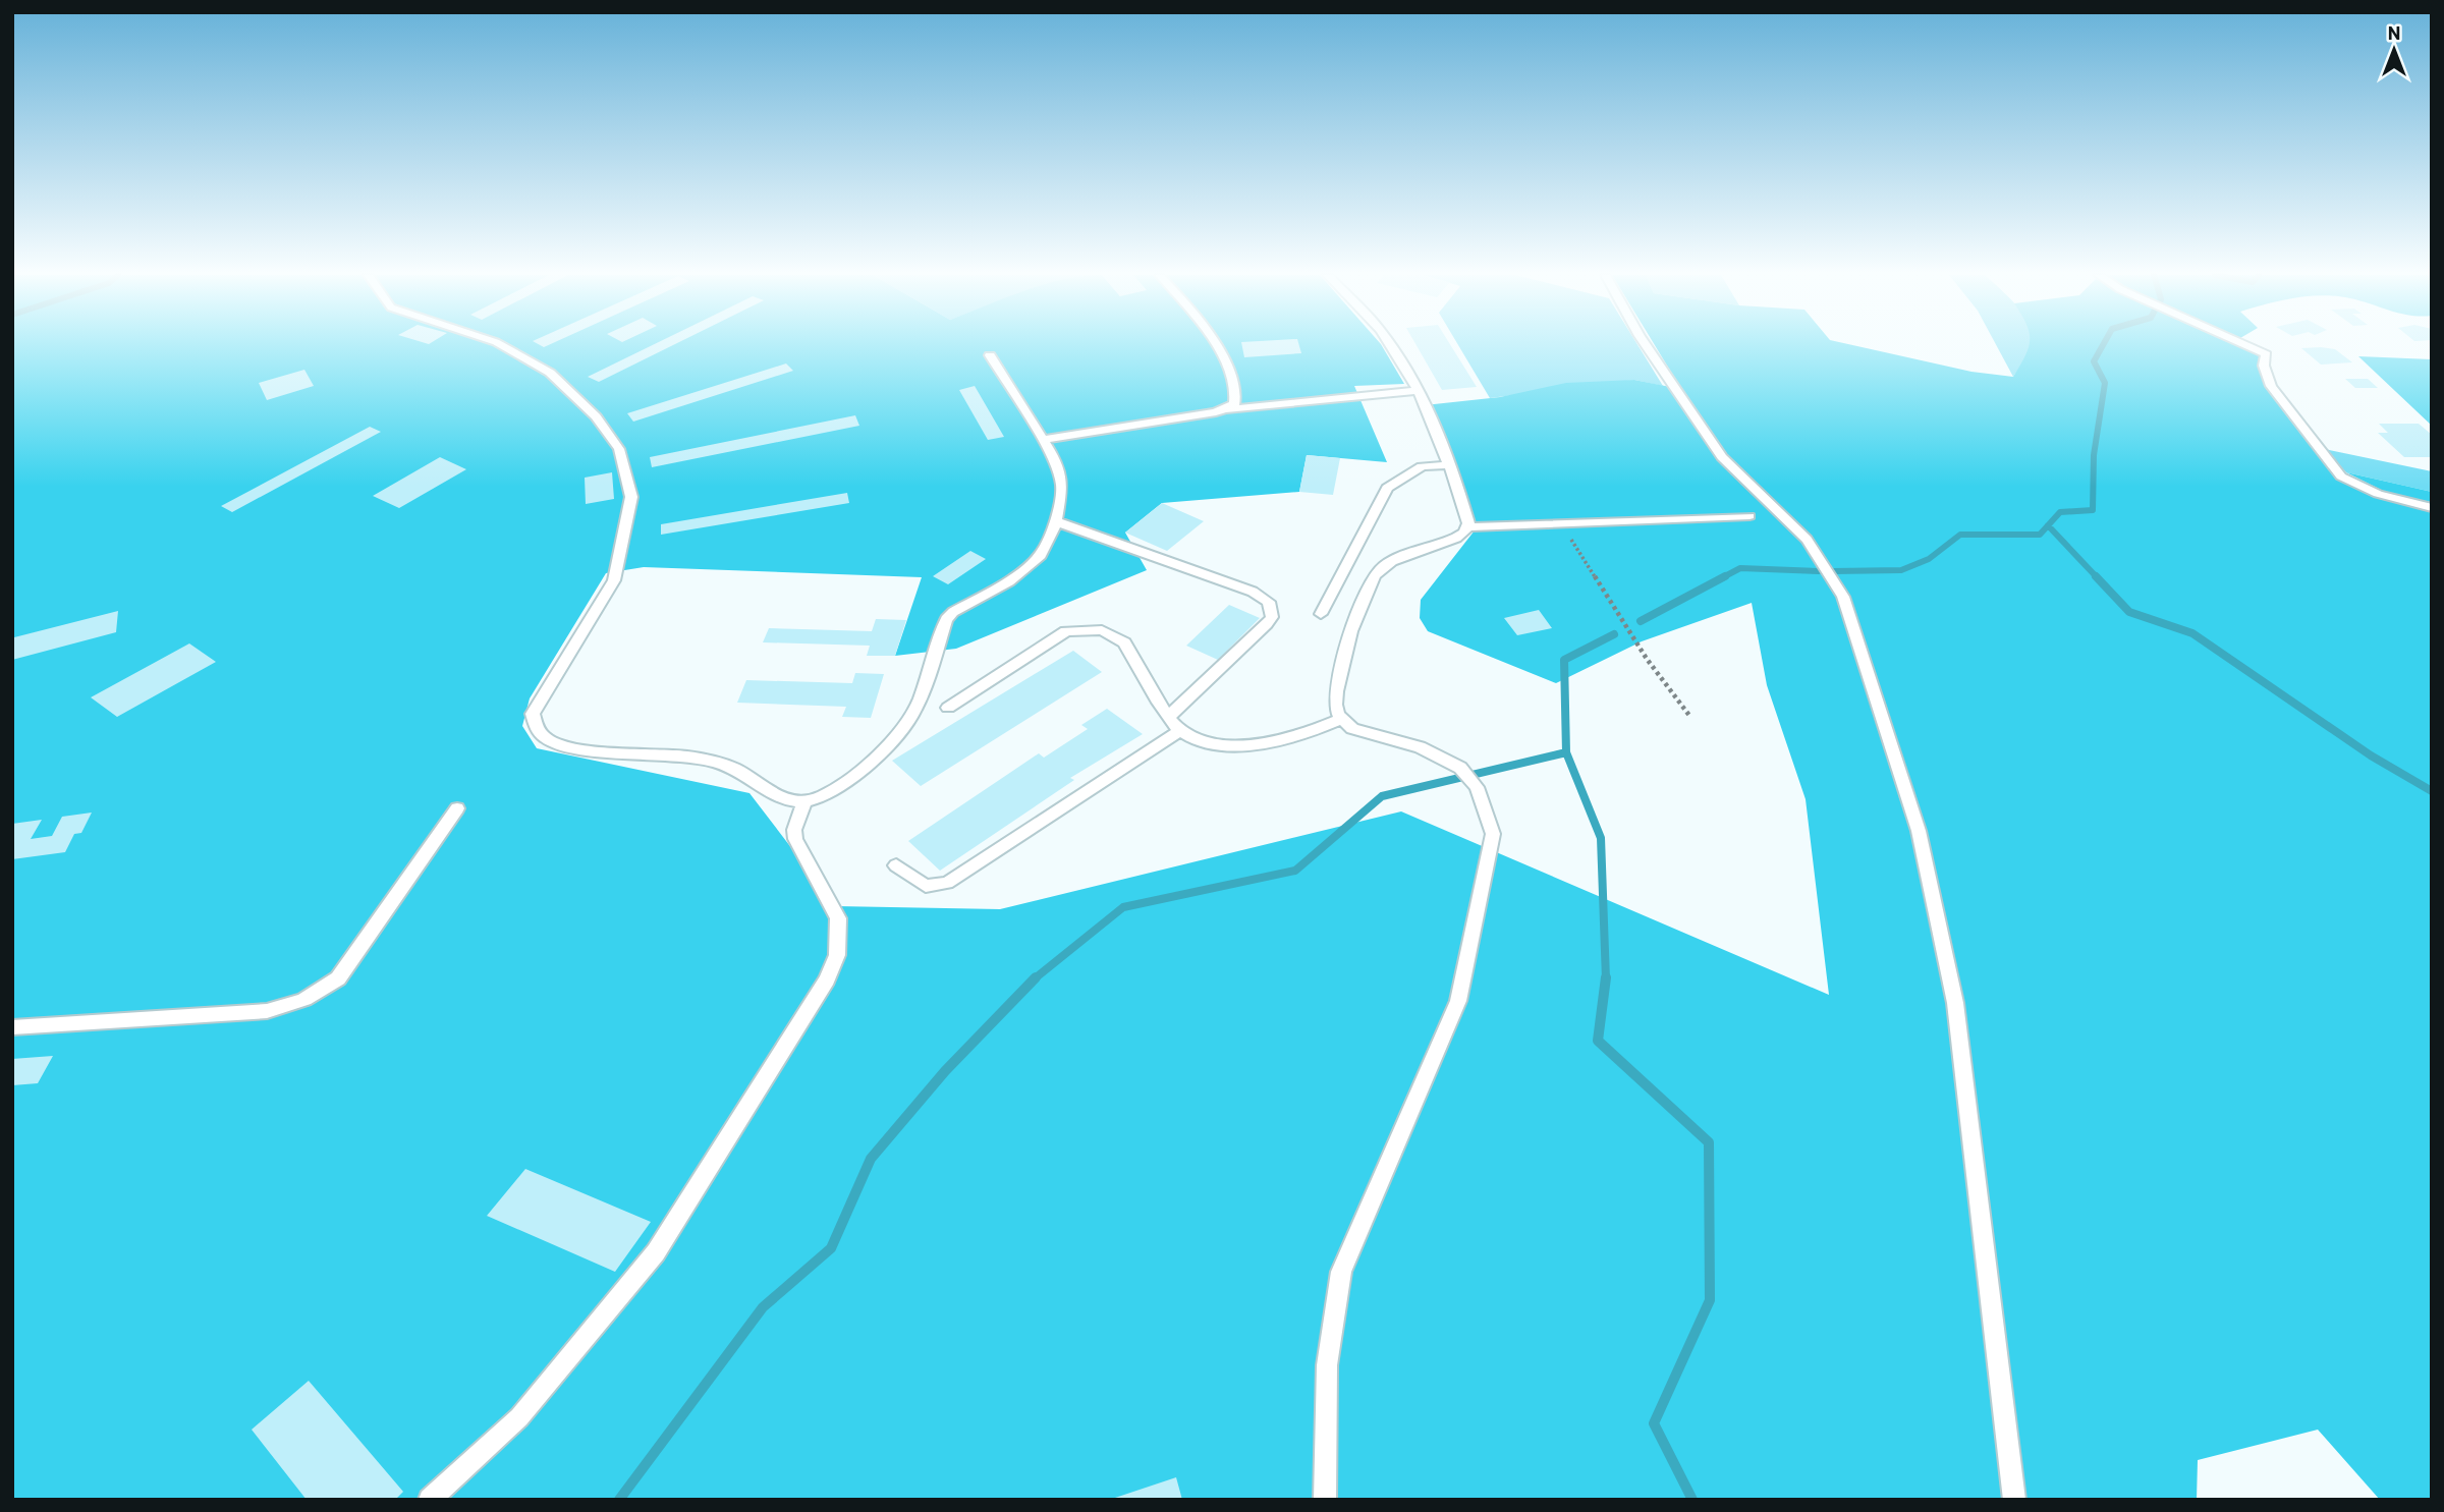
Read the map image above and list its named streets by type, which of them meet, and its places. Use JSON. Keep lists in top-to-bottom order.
{
  "north": "top"
}
